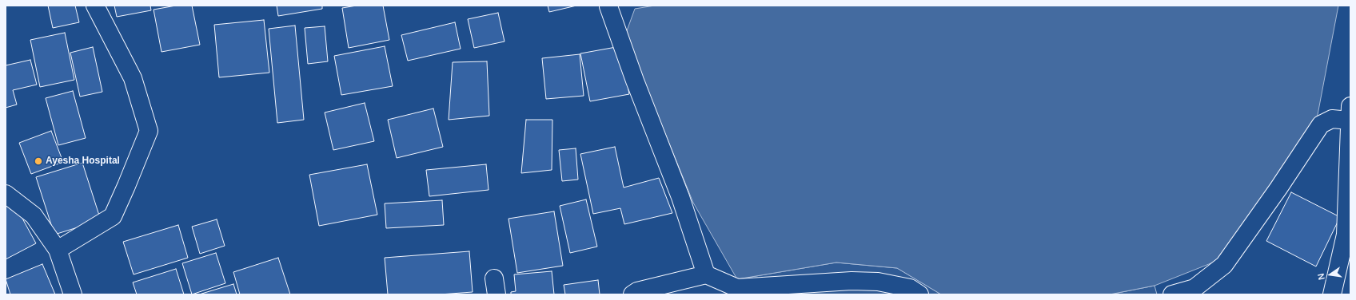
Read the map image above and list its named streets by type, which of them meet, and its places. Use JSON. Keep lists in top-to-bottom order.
{
  "places": ["Ayesha Hospital"],
  "north": "left"
}
